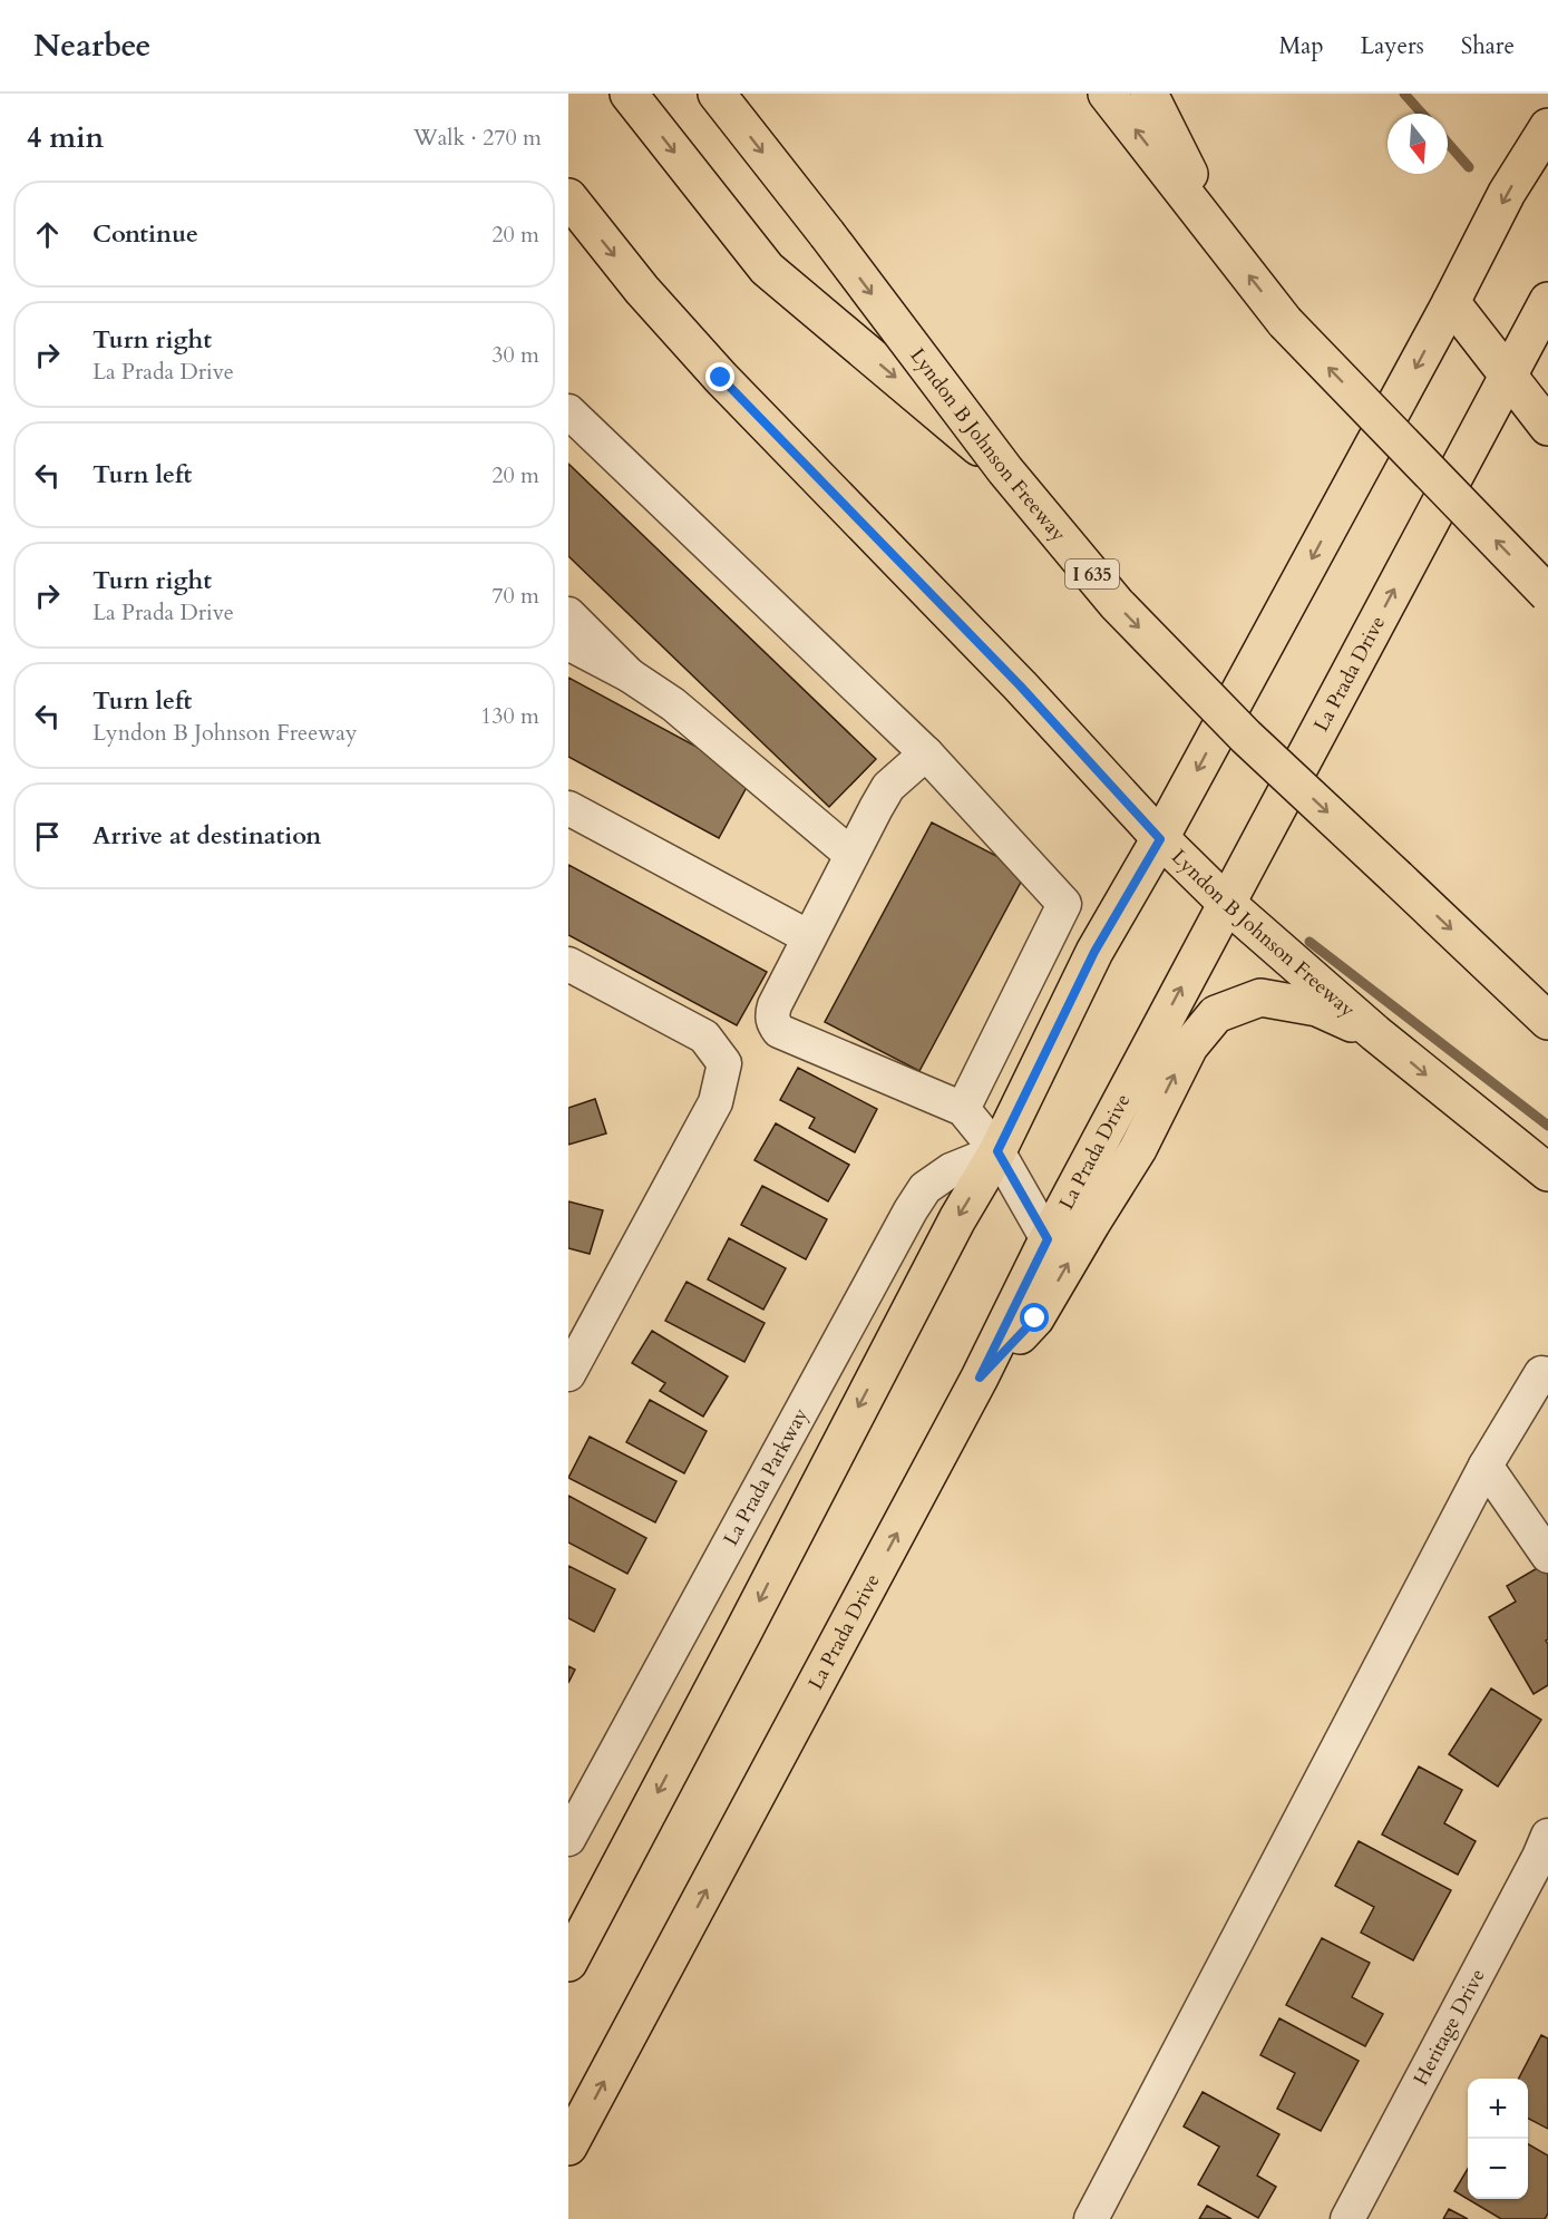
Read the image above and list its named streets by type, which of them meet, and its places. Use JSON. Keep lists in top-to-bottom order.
{
  "streets": {
    "main road": ["Lyndon B Johnson Freeway", "I 635", "La Prada Drive"],
    "street": ["La Prada Parkway", "Heritage Drive"]
  },
  "crossings": [
    ["Lyndon B Johnson Freeway", "La Prada Drive"]
  ],
  "north": "bottom",
  "page": {
    "header": "Nearbee",
    "nav": ["Map", "Layers", "Share"],
    "heading": ["4 min", "Walk · 270 m"],
    "list": [
      ["Continue", "20 m"],
      ["Turn right", "La Prada Drive", "30 m"],
      ["Turn left", "20 m"],
      ["Turn right", "La Prada Drive", "70 m"],
      ["Turn left", "Lyndon B Johnson Freeway", "130 m"],
      "Arrive at destination"
    ],
    "map_buttons": ["+", "−"]
  }
}
